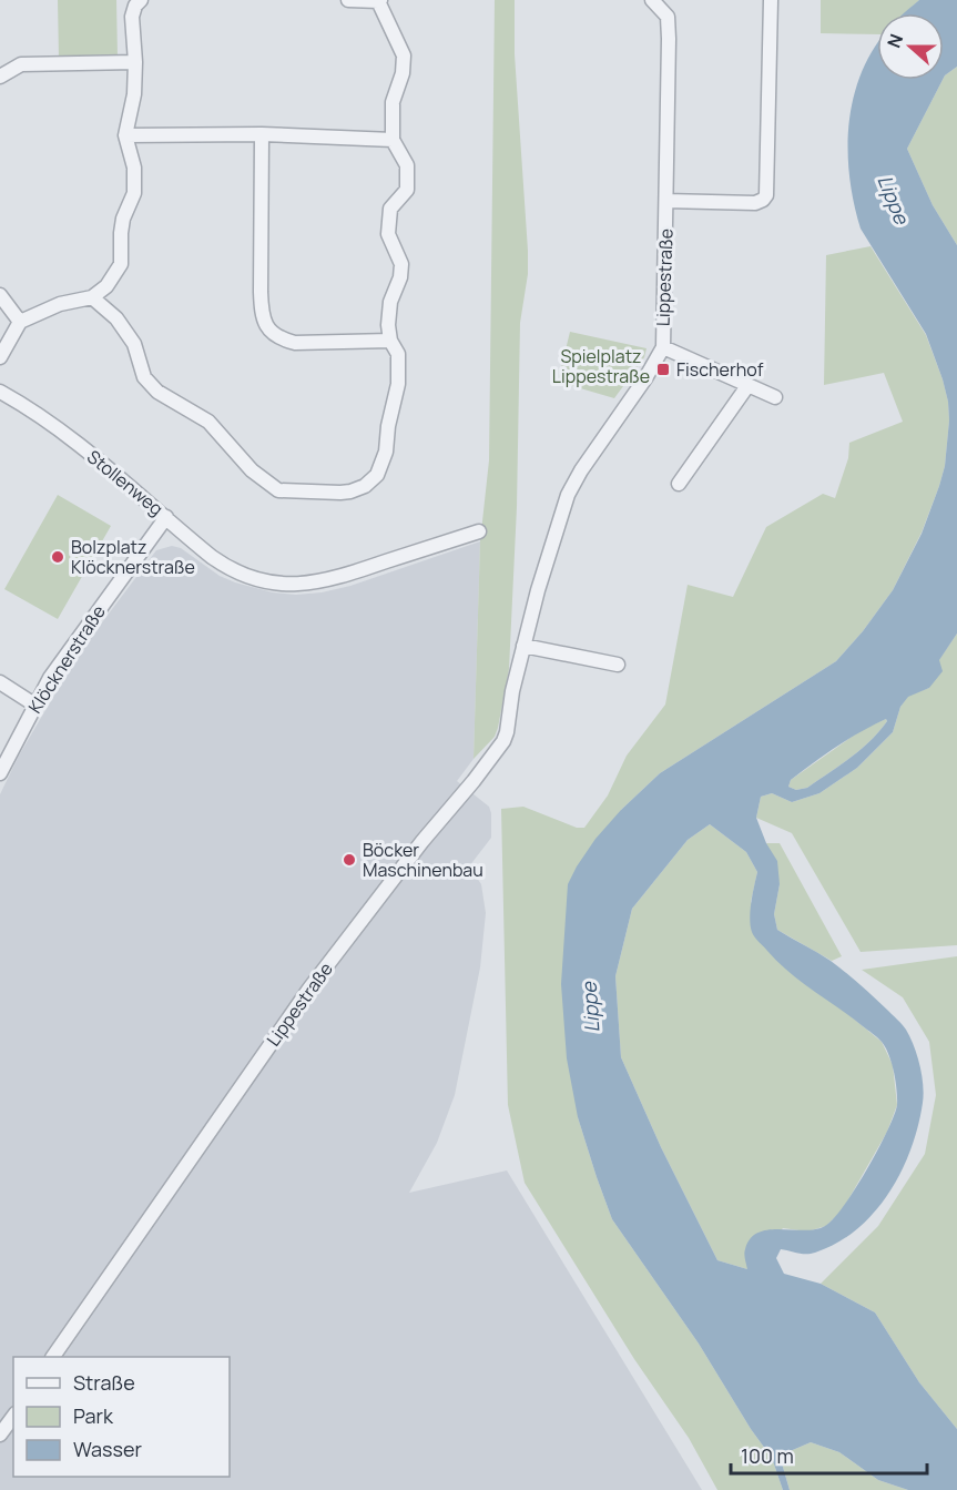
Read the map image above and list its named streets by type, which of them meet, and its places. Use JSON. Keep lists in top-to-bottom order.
{
  "streets": {
    "street": ["Lippestraße", "Stollenweg", "Klöcknerstraße"]
  },
  "crossings": [
    ["Stollenweg", "Klöcknerstraße"]
  ],
  "water": ["Lippe"],
  "parks": ["Spielplatz Lippestraße"],
  "places": {
    "transit": ["Fischerhof"],
    "other": ["Bolzplatz Klöcknerstraße", "Böcker Maschinenbau"]
  },
  "legend": ["Straße", "Park", "Wasser"],
  "scale_bar": "100 m",
  "north": "left"
}
